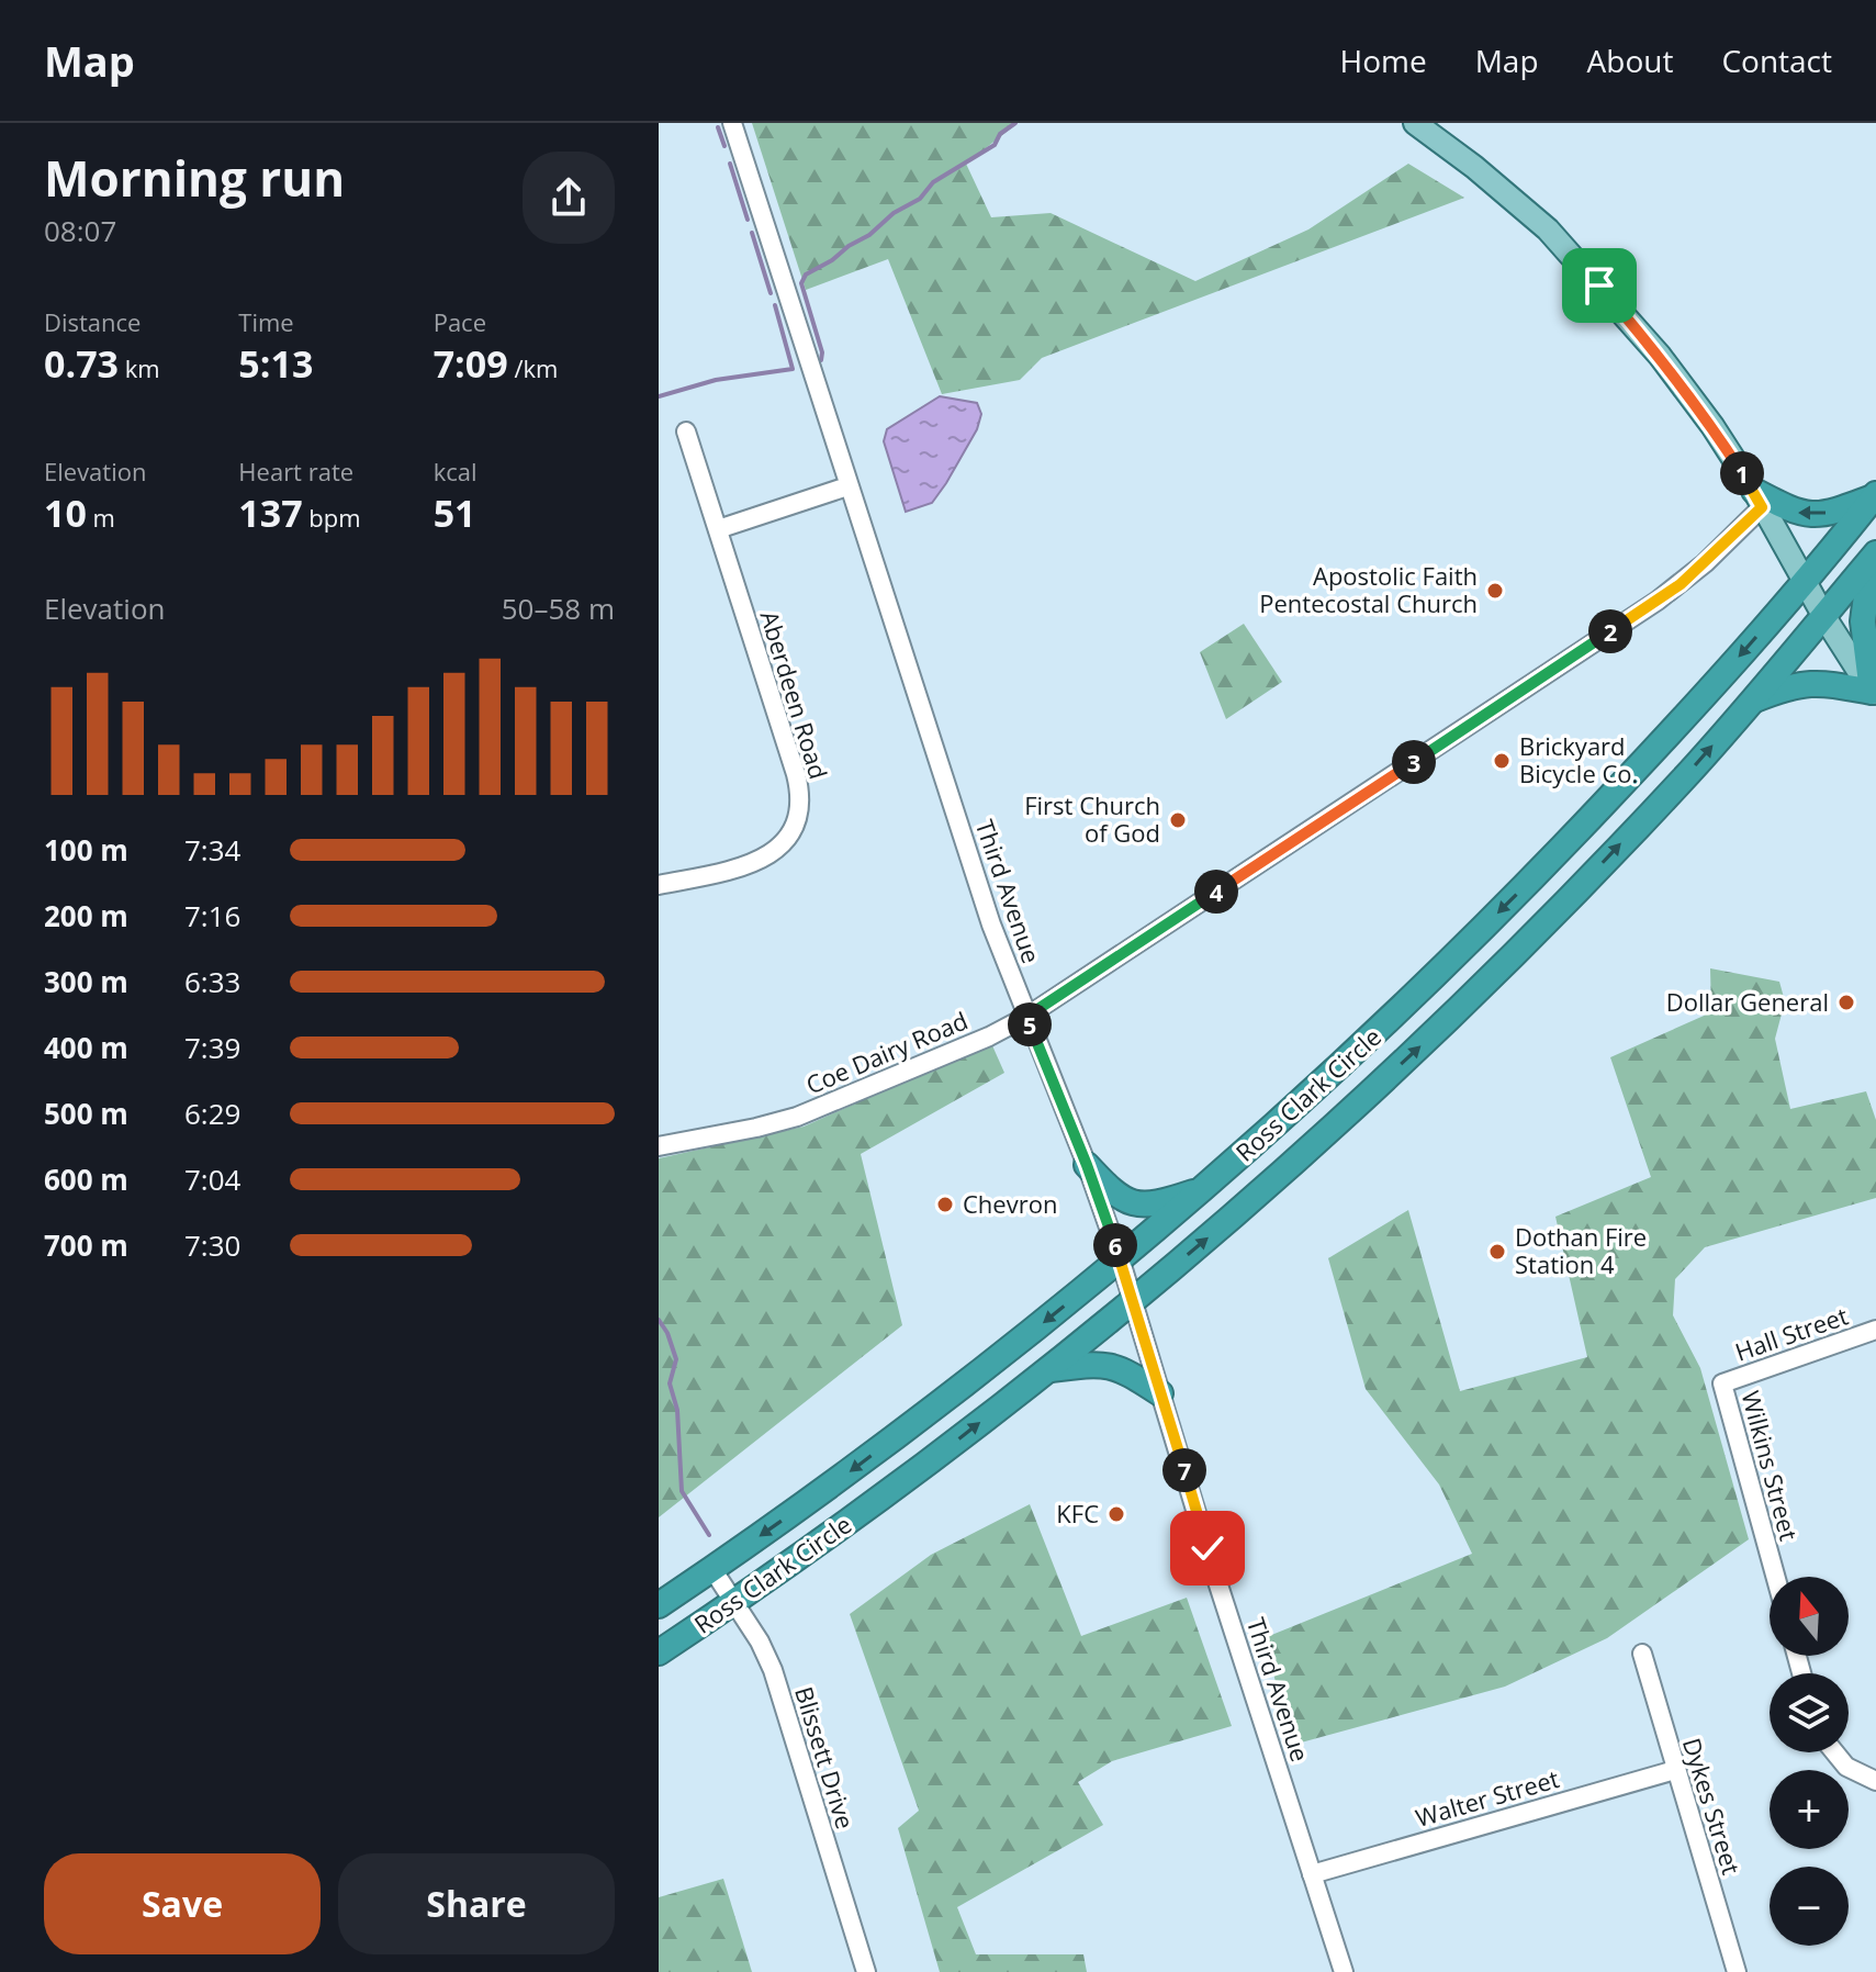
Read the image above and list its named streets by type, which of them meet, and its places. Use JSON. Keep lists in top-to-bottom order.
{
  "streets": {
    "highway": ["Ross Clark Circle"],
    "street": [
      "Aberdeen Road",
      "Third Avenue",
      "Coe Dairy Road",
      "Hall Street",
      "Wilkins Street",
      "Blissett Drive",
      "Walter Street",
      "Dykes Street"
    ]
  },
  "crossings": [
    ["Third Avenue", "Coe Dairy Road"],
    ["Third Avenue", "Ross Clark Circle"],
    ["Third Avenue", "Walter Street"],
    ["Ross Clark Circle", "Blissett Drive"],
    ["Hall Street", "Wilkins Street"],
    ["Walter Street", "Dykes Street"]
  ],
  "places": [
    "Apostolic Faith Pentecostal Church",
    "Brickyard Bicycle Co.",
    "First Church of God",
    "Dollar General",
    "Chevron",
    "Dothan Fire Station 4",
    "KFC"
  ],
  "north": "top",
  "page": {
    "header": "Map",
    "nav": [
      "Home",
      "Map",
      "About",
      "Contact"
    ],
    "heading": ["Morning run", "08:07"],
    "stats": [
      ["Distance", "0.73 km"],
      ["Time", "5:13"],
      ["Pace", "7:09 /km"],
      ["Elevation", "10 m"],
      ["Heart rate", "137 bpm"],
      ["kcal", "51"]
    ],
    "pins": [
      "1",
      "2",
      "3",
      "4",
      "5",
      "6",
      "7"
    ],
    "chart": ["Elevation", "50–58 m"],
    "list": [
      {
        "name": "100 m",
        "note": "7:34"
      },
      {
        "name": "200 m",
        "note": "7:16"
      },
      {
        "name": "300 m",
        "note": "6:33"
      },
      {
        "name": "400 m",
        "note": "7:39"
      },
      {
        "name": "500 m",
        "note": "6:29"
      },
      {
        "name": "600 m",
        "note": "7:04"
      },
      {
        "name": "700 m",
        "note": "7:30"
      }
    ],
    "map_buttons": ["+", "−"],
    "buttons": ["Save", "Share"]
  }
}
